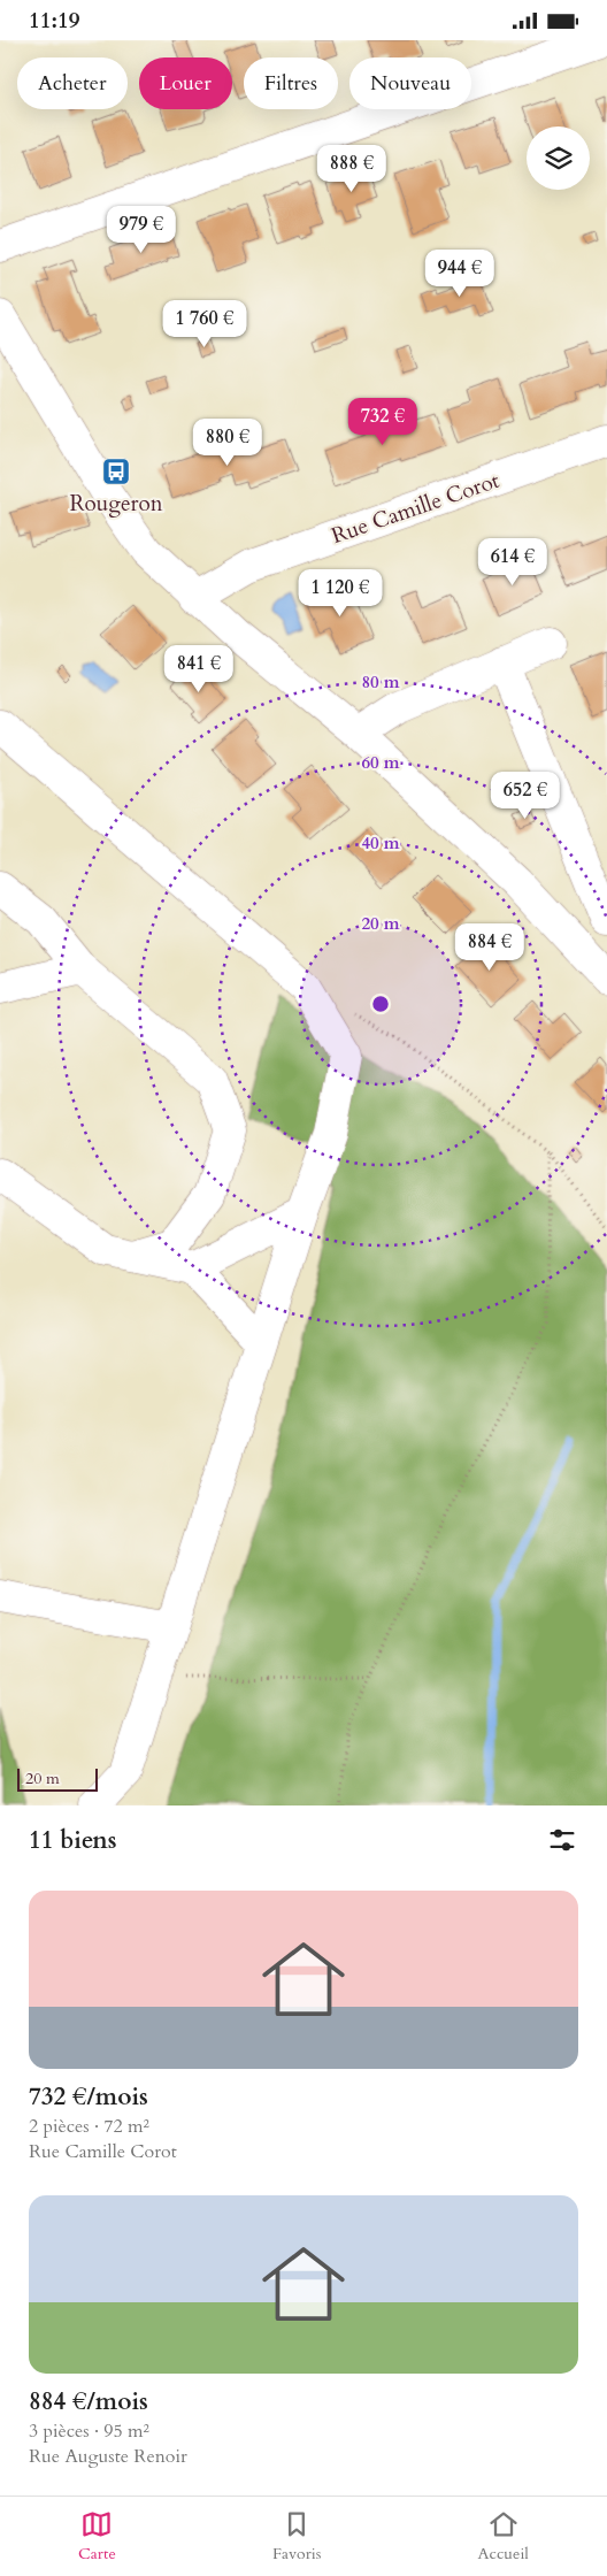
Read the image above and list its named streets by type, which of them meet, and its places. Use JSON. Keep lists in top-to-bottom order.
{
  "streets": {
    "street": ["Rue Camille Corot"]
  },
  "places": {
    "bus stop": ["Rougeron"]
  },
  "scale_bar": "20 m",
  "page": {
    "status": "11:19",
    "chip": [
      "Acheter",
      "Louer",
      "Filtres",
      "Nouveau"
    ],
    "price": [
      "888 €",
      "979 €",
      "944 €",
      "1 760 €",
      "732 €",
      "880 €",
      "614 €",
      "1 120 €",
      "841 €",
      "652 €",
      "884 €"
    ],
    "scale": "20 m",
    "heading": "11 biens",
    "list": [
      {
        "name": "732 €/mois",
        "note": "2 pièces · 72 m² · Rue Camille Corot"
      },
      {
        "name": "884 €/mois",
        "note": "3 pièces · 95 m² · Rue Auguste Renoir"
      }
    ],
    "tabs": ["Carte", "Favoris", "Accueil"]
  },
  "rings": [
    "80 m",
    "60 m",
    "40 m",
    "20 m"
  ]
}
